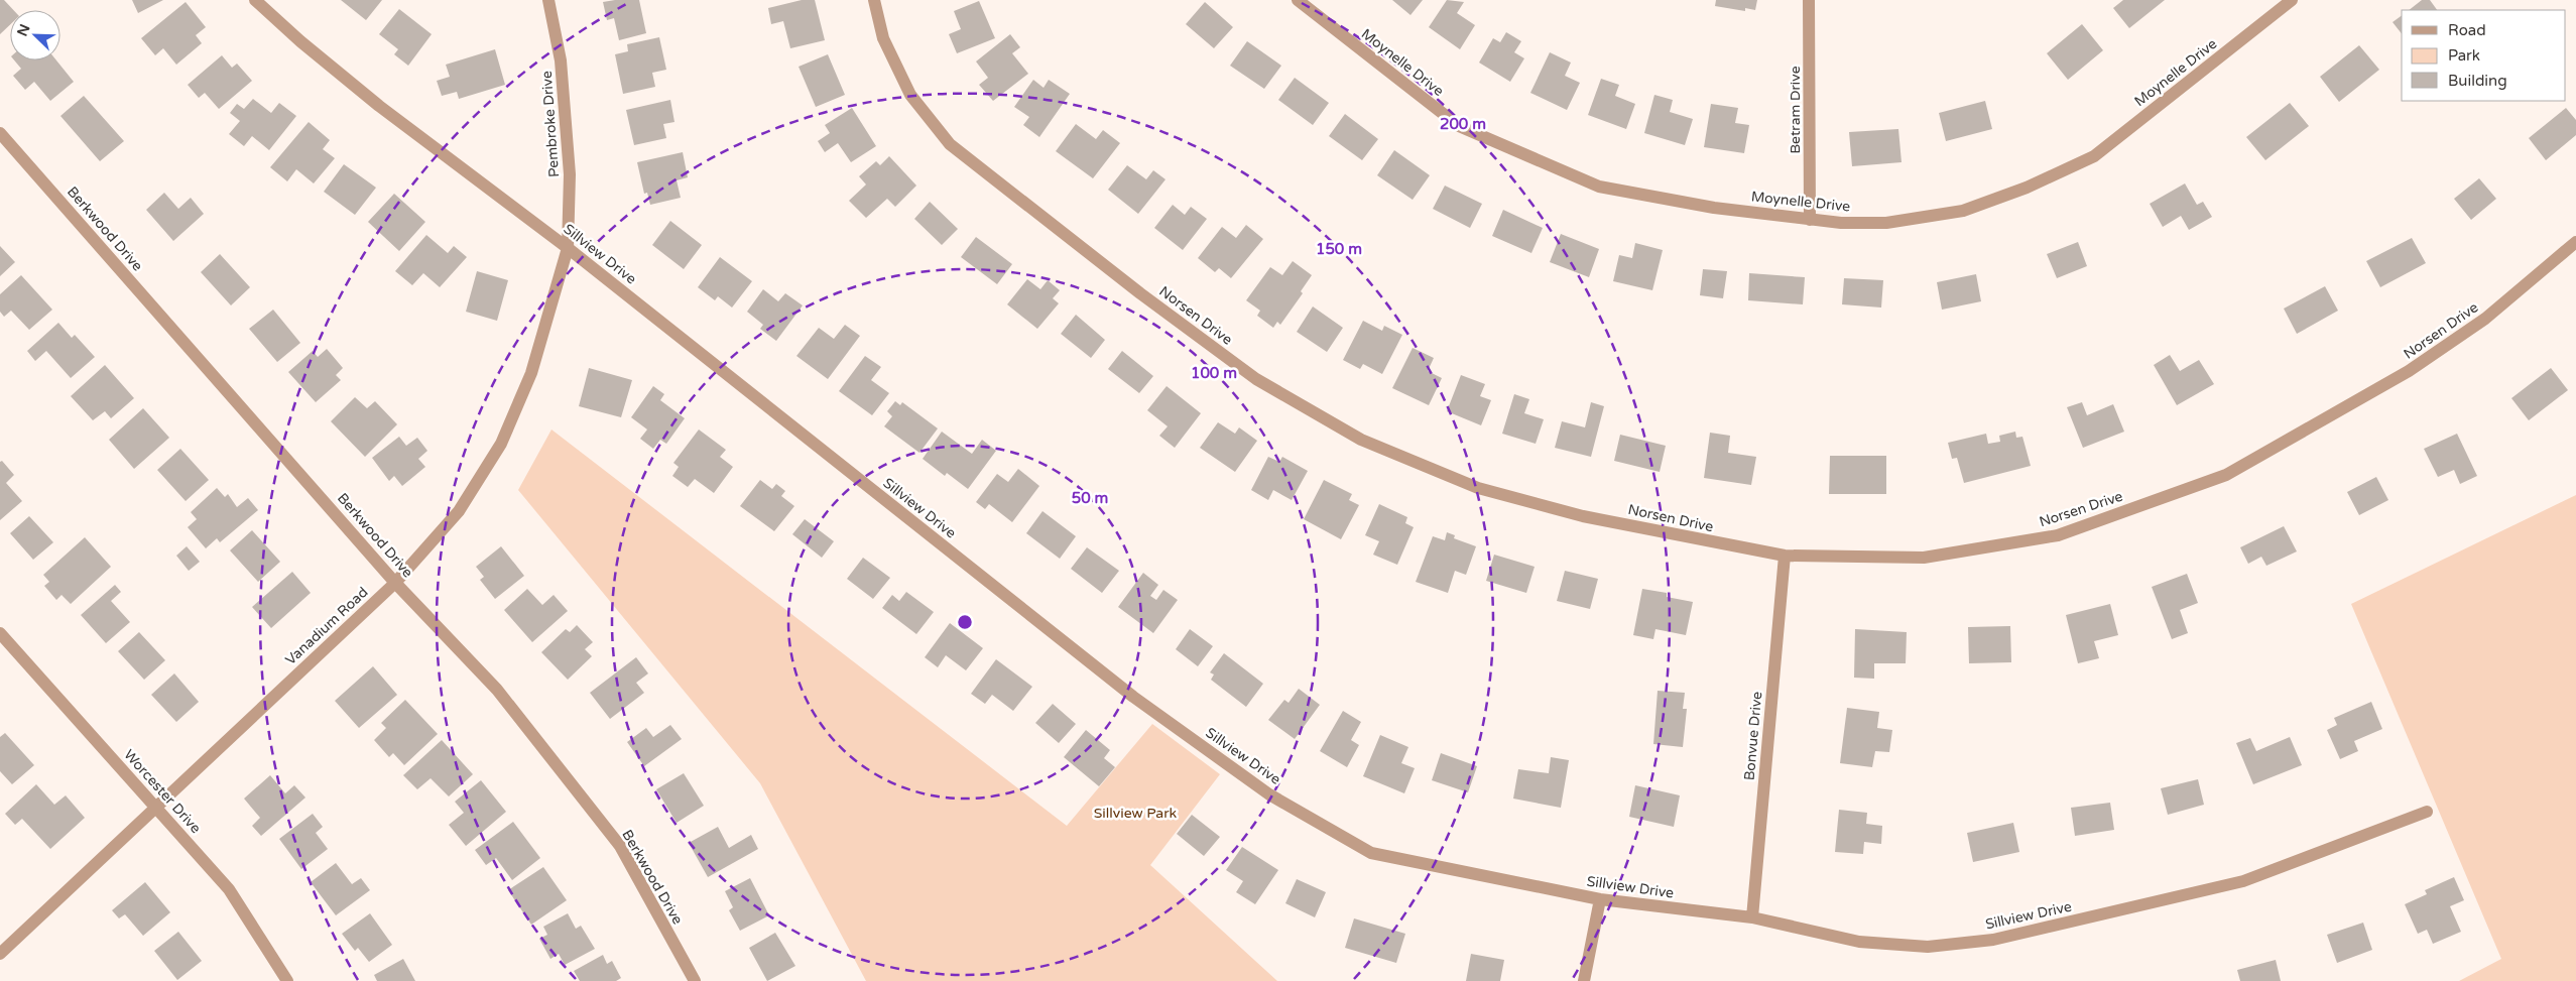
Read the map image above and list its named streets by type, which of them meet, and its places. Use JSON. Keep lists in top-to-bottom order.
{
  "streets": {
    "street": [
      "Moynelle Drive",
      "Betram Drive",
      "Pembroke Drive",
      "Berkwood Drive",
      "Sillview Drive",
      "Norsen Drive",
      "Vanadium Road",
      "Bonvue Drive",
      "Worcester Drive"
    ]
  },
  "crossings": [
    ["Moynelle Drive", "Betram Drive"],
    ["Pembroke Drive", "Sillview Drive"],
    ["Pembroke Drive", "Vanadium Road"],
    ["Berkwood Drive", "Vanadium Road"],
    ["Sillview Drive", "Vanadium Road"],
    ["Sillview Drive", "Bonvue Drive"],
    ["Norsen Drive", "Bonvue Drive"],
    ["Vanadium Road", "Worcester Drive"]
  ],
  "parks": ["Sillview Park"],
  "legend": ["Road", "Park", "Building"],
  "north": "top left",
  "rings": [
    "200 m",
    "150 m",
    "100 m",
    "50 m"
  ]
}
